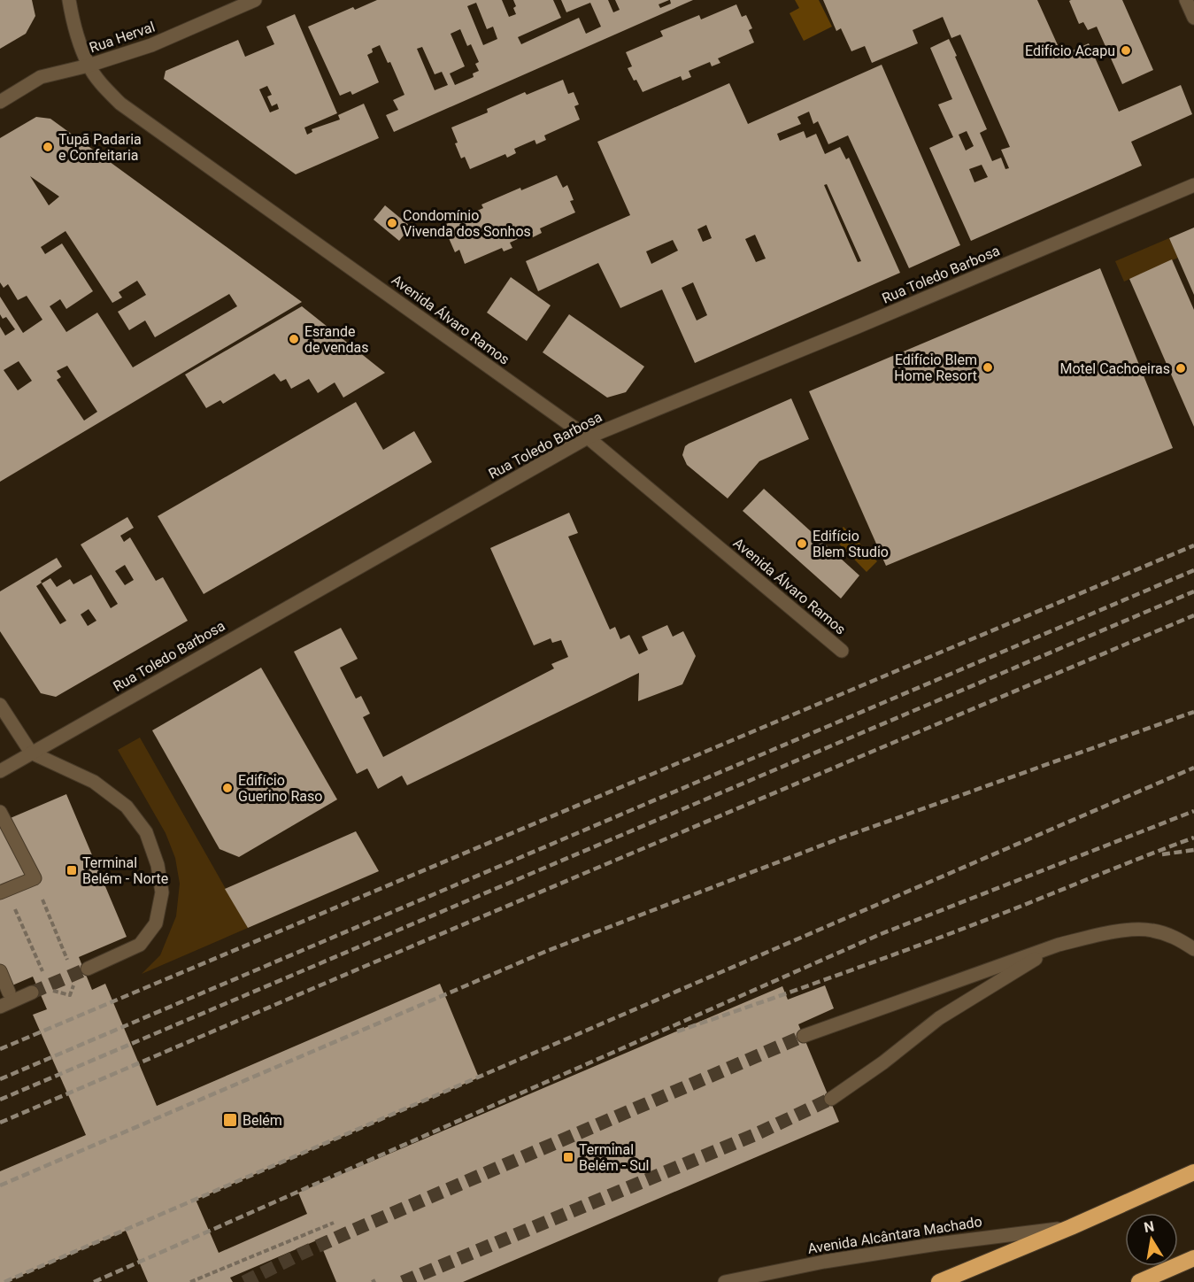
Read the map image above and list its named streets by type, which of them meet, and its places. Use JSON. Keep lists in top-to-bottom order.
{
  "streets": {
    "highway": ["Avenida Alcântara Machado"],
    "street": ["Rua Herval", "Rua Toledo Barbosa", "Avenida Álvaro Ramos"]
  },
  "crossings": [
    ["Rua Herval", "Avenida Álvaro Ramos"],
    ["Rua Toledo Barbosa", "Avenida Álvaro Ramos"]
  ],
  "places": {
    "other": [
      "Edifício Acapu",
      "Tupã Padaria e Confeitaria",
      "Condomínio Vivenda dos Sonhos",
      "Esrande de vendas",
      "Edifício Blem Home Resort",
      "Motel Cachoeiras",
      "Edifício Blem Studio",
      "Edifício Guerino Raso"
    ],
    "transit": ["Terminal Belém - Norte", "Belém", "Terminal Belém - Sul"]
  },
  "north": "top"
}
